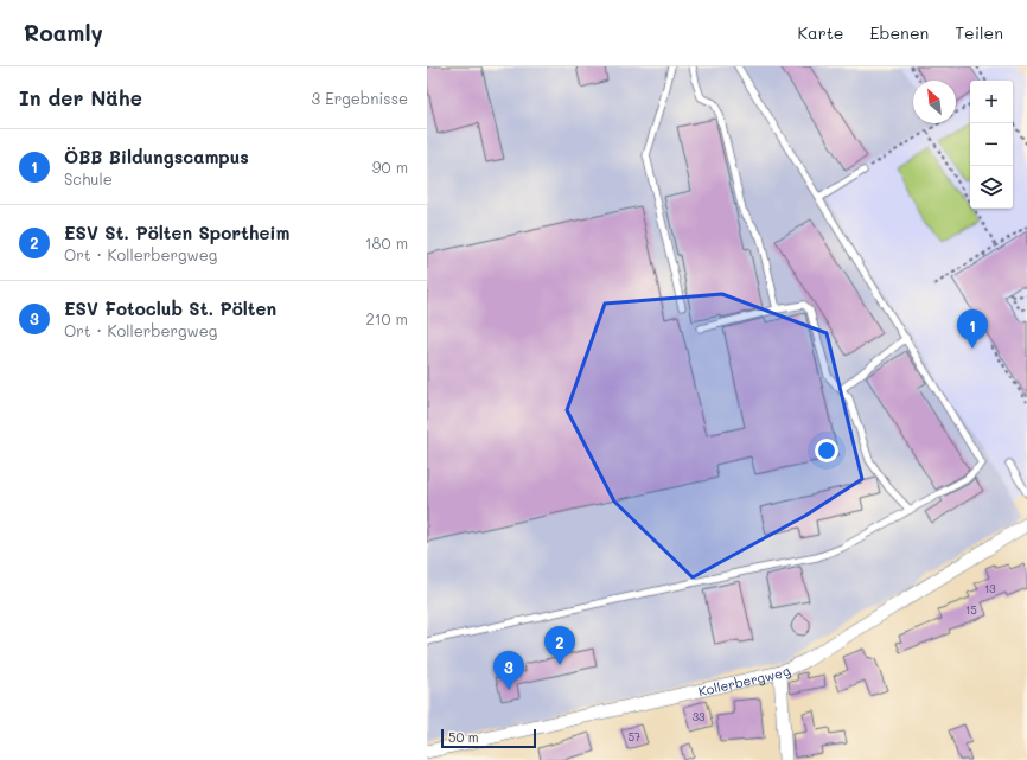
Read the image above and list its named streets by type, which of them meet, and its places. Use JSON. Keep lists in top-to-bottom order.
{
  "streets": {
    "street": ["Kollerbergweg"]
  },
  "house_numbers": [
    "13",
    "15",
    "33",
    "57"
  ],
  "scale_bar": "50 m",
  "north": "top left",
  "page": {
    "header": "Roamly",
    "nav": ["Karte", "Ebenen", "Teilen"],
    "heading": ["In der Nähe", "3 Ergebnisse"],
    "map_buttons": ["+", "−"],
    "list": [
      {
        "mark": "1",
        "name": "ÖBB Bildungscampus",
        "note": "Schule",
        "value": "90 m"
      },
      {
        "mark": "2",
        "name": "ESV St. Pölten Sportheim",
        "note": "Ort · Kollerbergweg",
        "value": "180 m"
      },
      {
        "mark": "3",
        "name": "ESV Fotoclub St. Pölten",
        "note": "Ort · Kollerbergweg",
        "value": "210 m"
      }
    ],
    "pins": ["1", "2", "3"],
    "scale": "50 m"
  }
}
